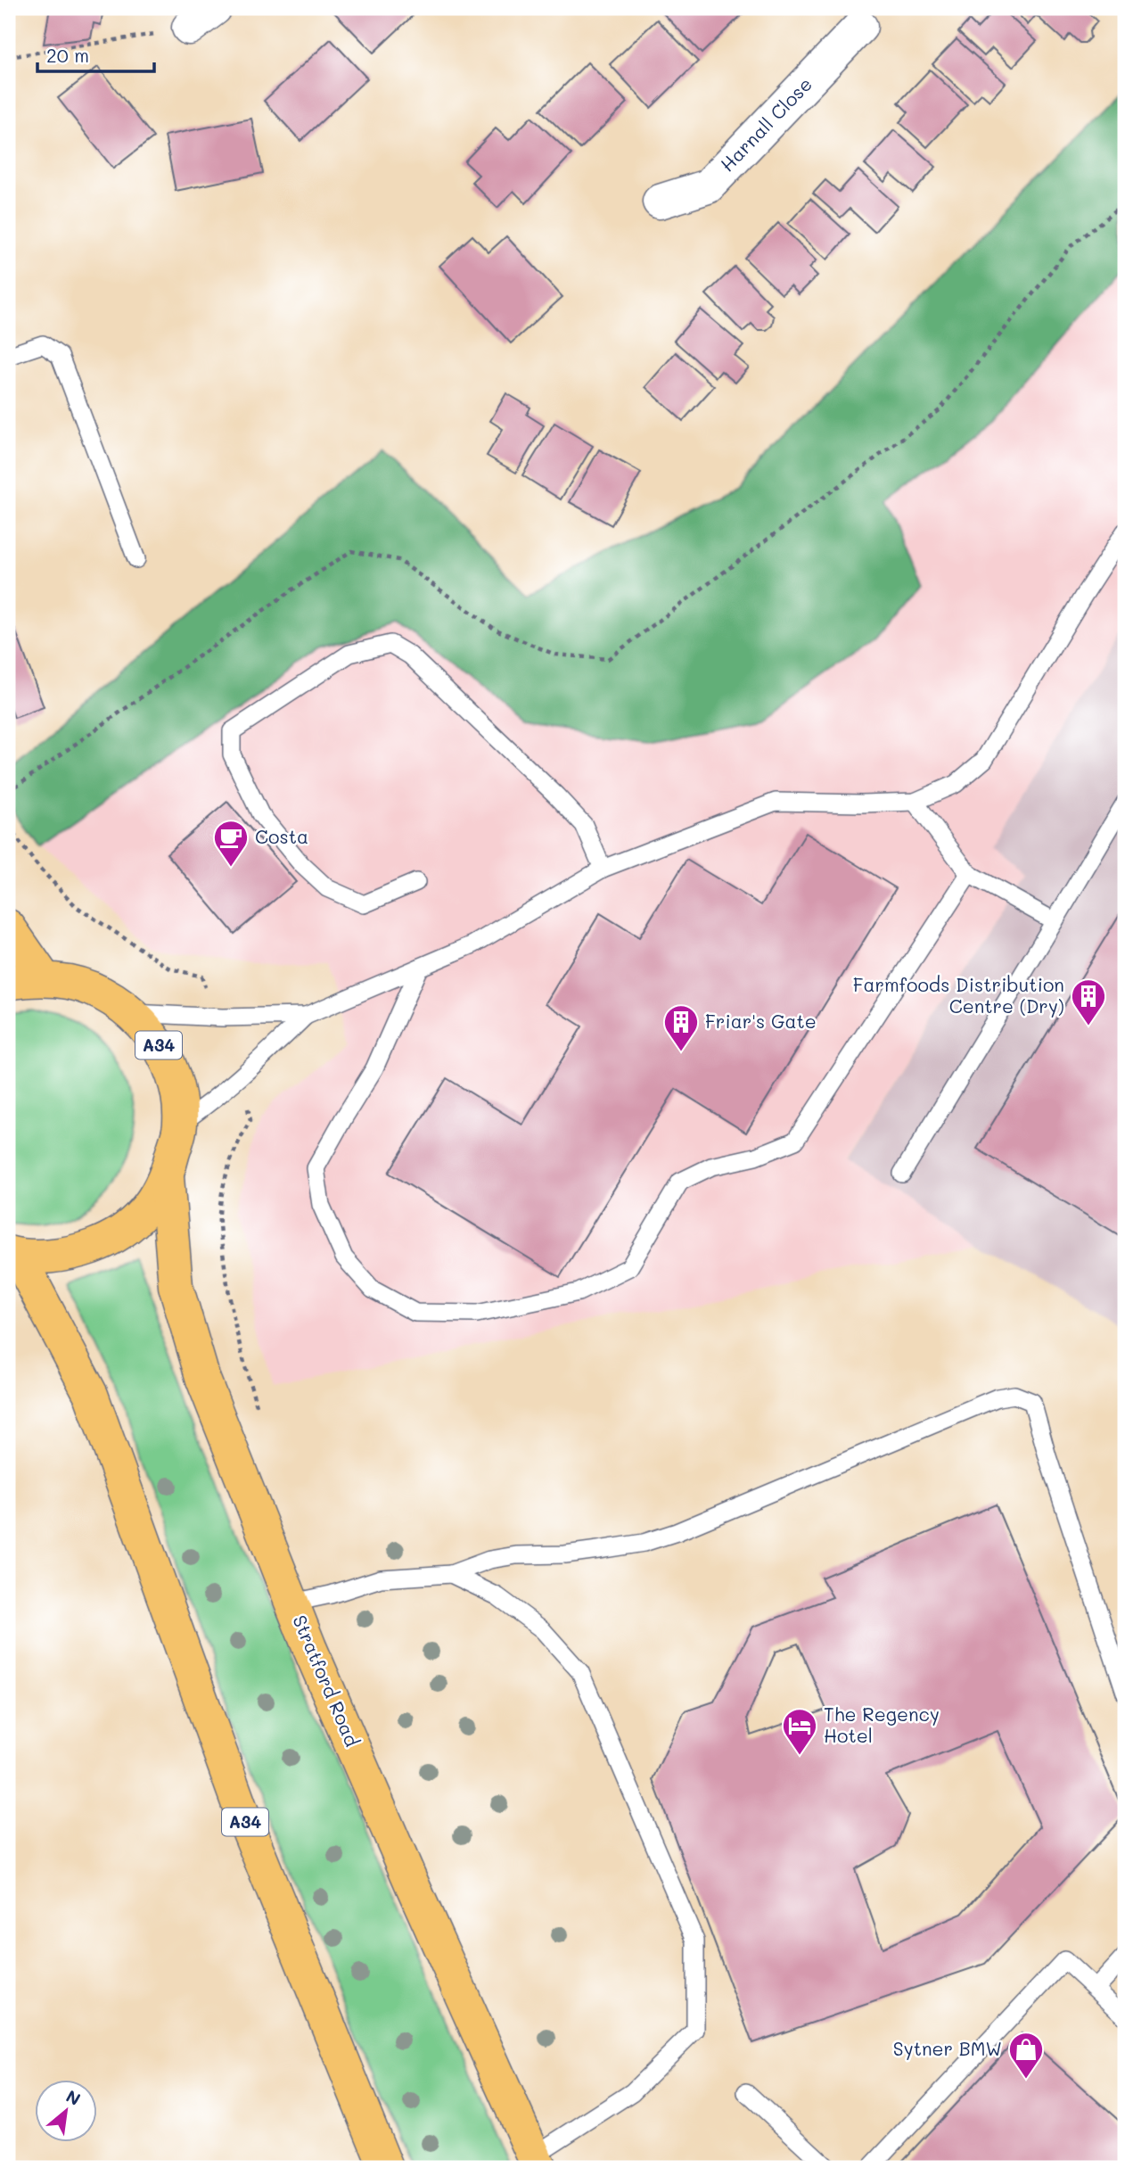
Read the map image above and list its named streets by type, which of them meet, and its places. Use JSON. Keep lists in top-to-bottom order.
{
  "streets": {
    "highway": ["A34", "Stratford Road"],
    "street": ["Harnall Close"]
  },
  "crossings": [
    ["A34", "Stratford Road"]
  ],
  "places": {
    "cafe": ["Costa"],
    "building": ["Farmfoods Distribution Centre (Dry)", "Friar's Gate"],
    "hotel": ["The Regency Hotel"],
    "shop": ["Sytner BMW"]
  },
  "scale_bar": "20 m",
  "north": "top right"
}
